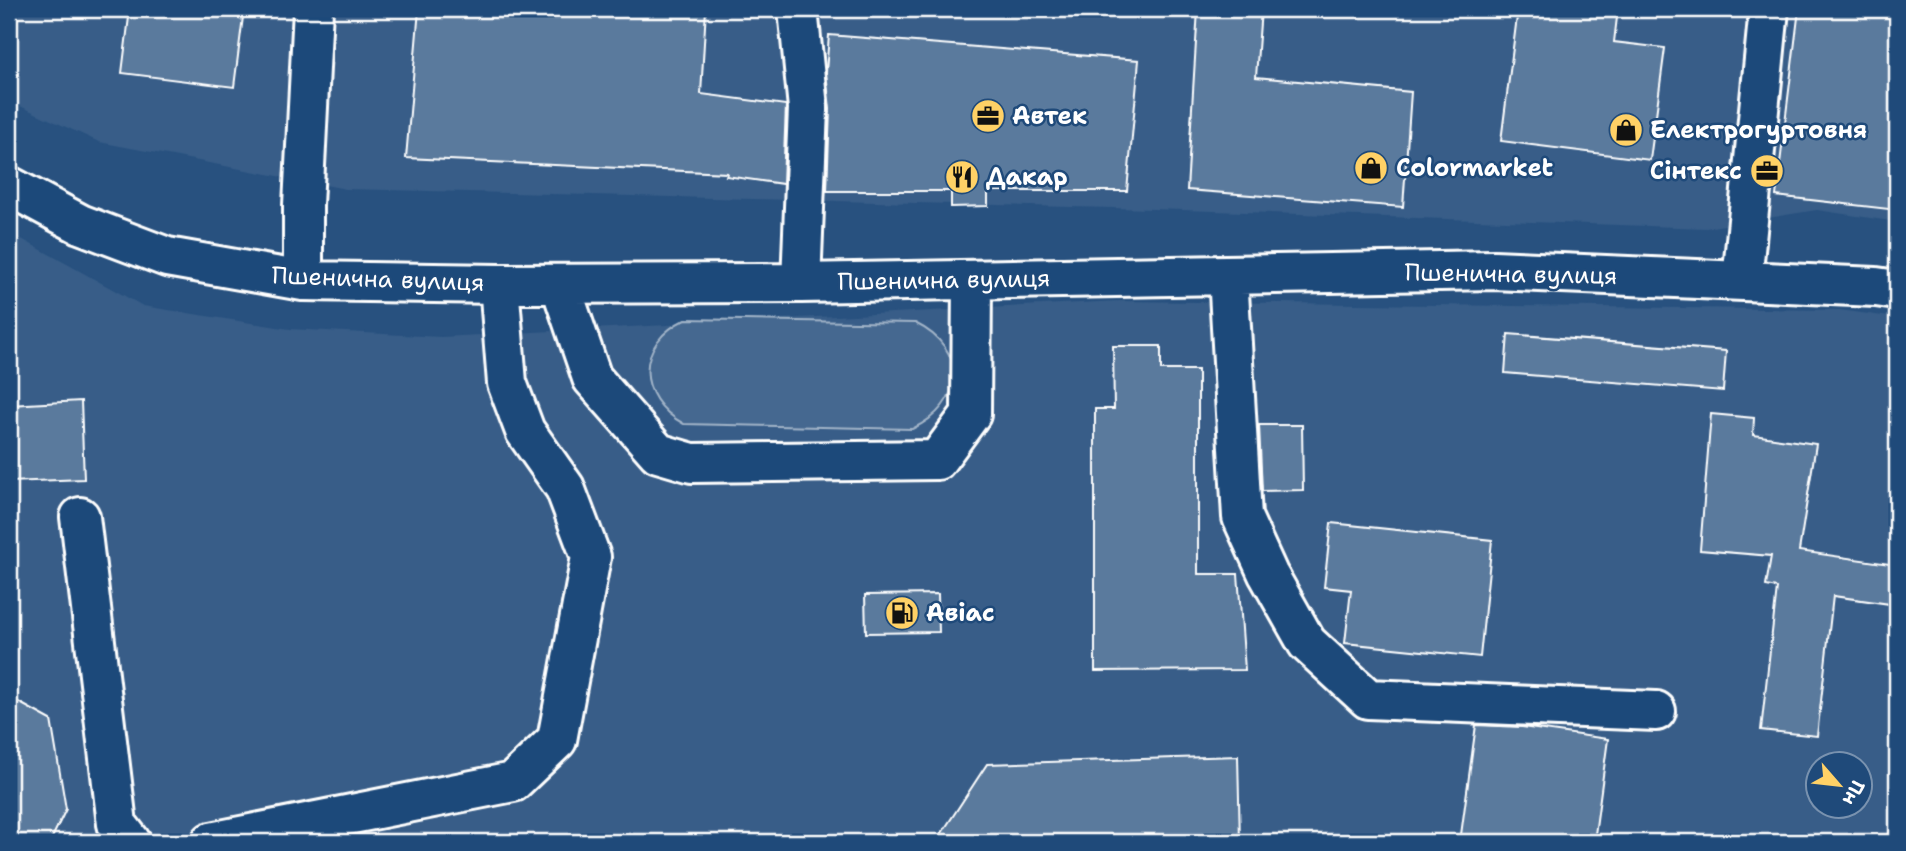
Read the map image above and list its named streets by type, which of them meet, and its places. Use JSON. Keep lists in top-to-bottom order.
{
  "streets": {
    "street": ["Пшенична вулиця"]
  },
  "places": {
    "office": ["Автек", "Сінтекс"],
    "shop": ["Електрогуртовня", "Colormarket"],
    "restaurant": ["Дакар"],
    "fuel station": ["Авіас"]
  },
  "north": "bottom right"
}
